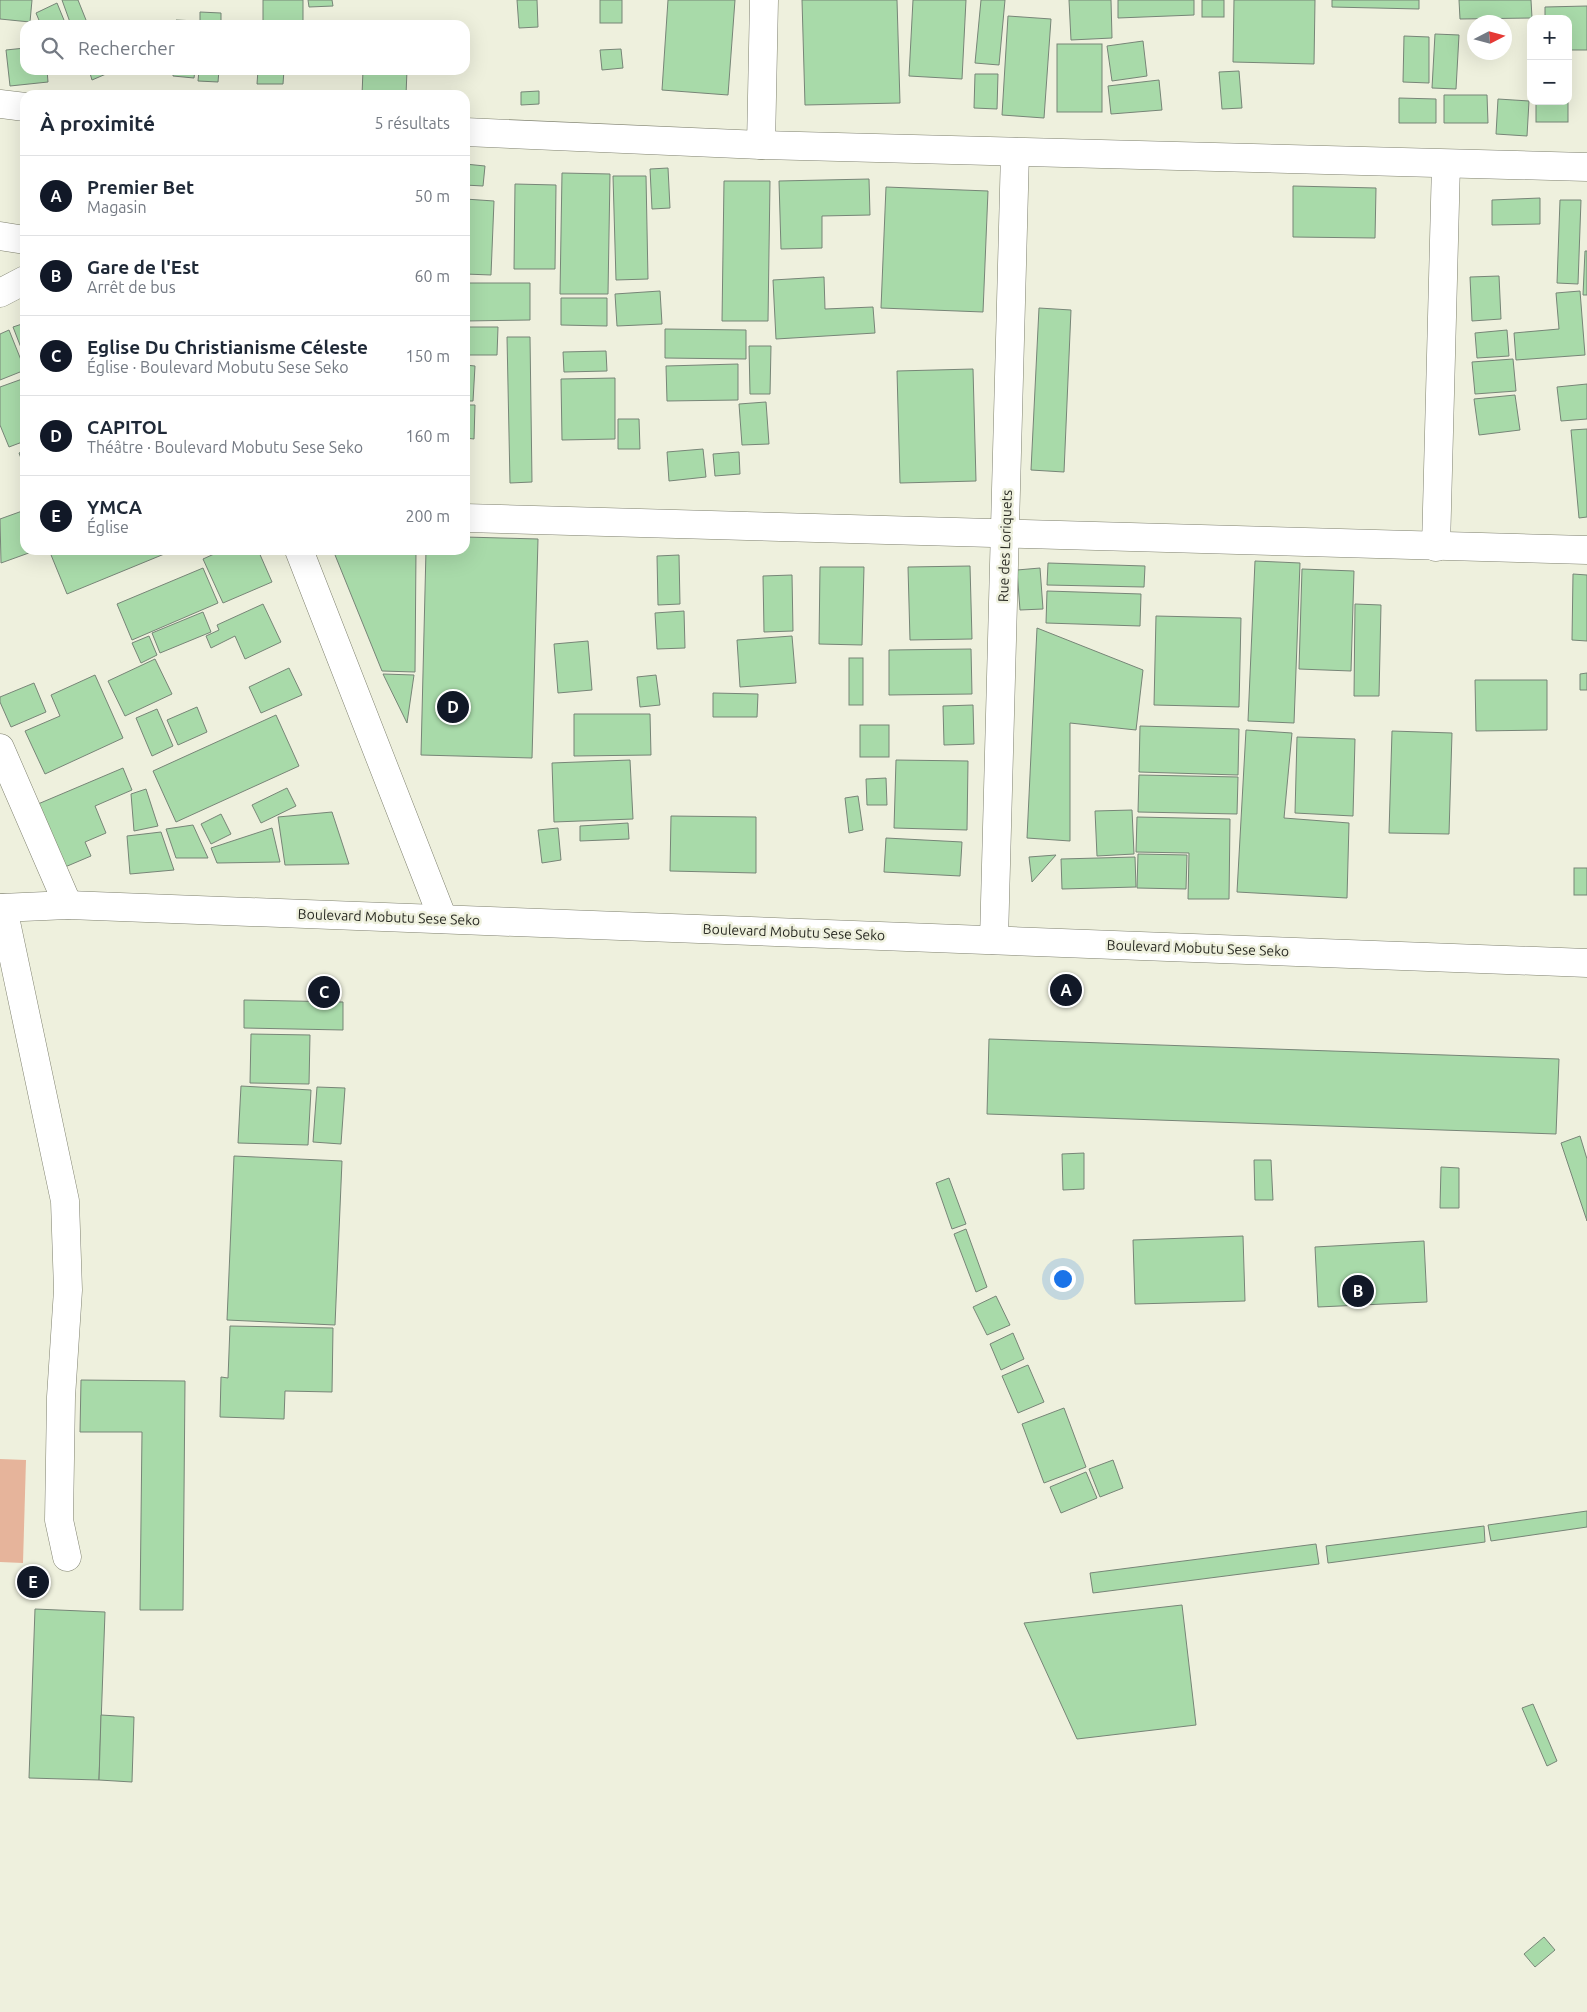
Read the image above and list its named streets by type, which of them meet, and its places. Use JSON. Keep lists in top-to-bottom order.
{
  "streets": {
    "street": ["Rue des Loriquets", "Boulevard Mobutu Sese Seko"]
  },
  "crossings": [
    ["Rue des Loriquets", "Boulevard Mobutu Sese Seko"]
  ],
  "north": "right",
  "page": {
    "map_buttons": ["+", "−"],
    "search": "Rechercher",
    "heading": ["À proximité", "5 résultats"],
    "list": [
      {
        "mark": "A",
        "name": "Premier Bet",
        "note": "Magasin",
        "value": "50 m"
      },
      {
        "mark": "B",
        "name": "Gare de l'Est",
        "note": "Arrêt de bus",
        "value": "60 m"
      },
      {
        "mark": "C",
        "name": "Eglise Du Christianisme Céleste",
        "note": "Église · Boulevard Mobutu Sese Seko",
        "value": "150 m"
      },
      {
        "mark": "D",
        "name": "CAPITOL",
        "note": "Théâtre · Boulevard Mobutu Sese Seko",
        "value": "160 m"
      },
      {
        "mark": "E",
        "name": "YMCA",
        "note": "Église",
        "value": "200 m"
      }
    ],
    "pins": [
      "D",
      "A",
      "C",
      "B",
      "E"
    ]
  }
}
